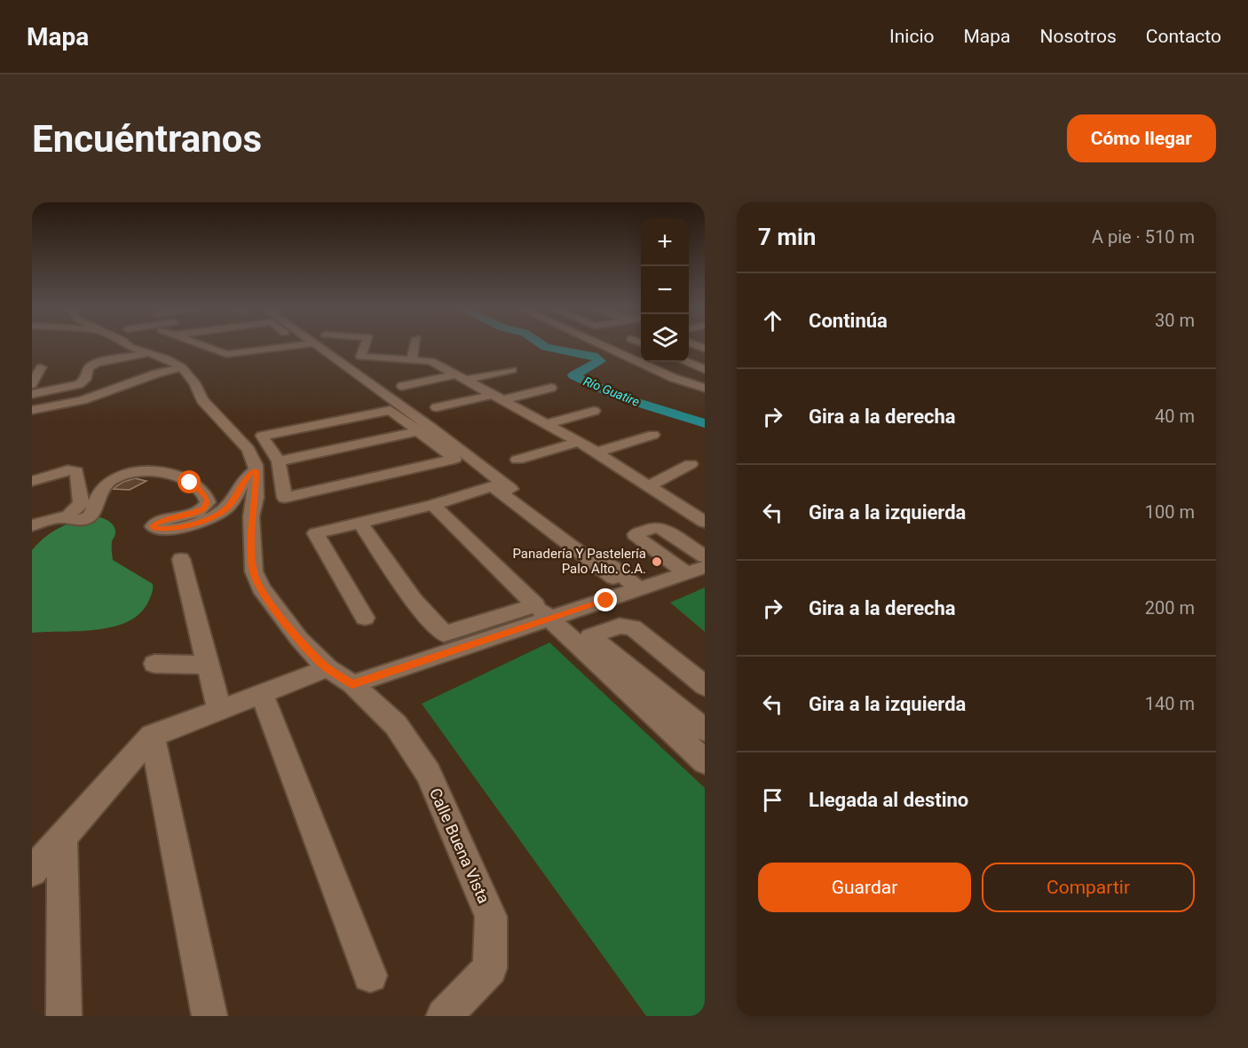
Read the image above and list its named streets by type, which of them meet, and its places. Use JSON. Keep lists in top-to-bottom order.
{
  "streets": {
    "street": ["Calle Buena Vista"]
  },
  "water": ["Río Guatire"],
  "places": ["Panadería Y Pastelería Palo Alto. C.A."],
  "page": {
    "header": "Mapa",
    "nav": [
      "Inicio",
      "Mapa",
      "Nosotros",
      "Contacto"
    ],
    "buttons": [
      "Cómo llegar",
      ["Guardar", "Compartir"]
    ],
    "title": "Encuéntranos",
    "heading": ["7 min", "A pie · 510 m"],
    "map_buttons": ["+", "−"],
    "list": [
      ["Continúa", "30 m"],
      ["Gira a la derecha", "40 m"],
      ["Gira a la izquierda", "100 m"],
      ["Gira a la derecha", "200 m"],
      ["Gira a la izquierda", "140 m"],
      "Llegada al destino"
    ]
  }
}
